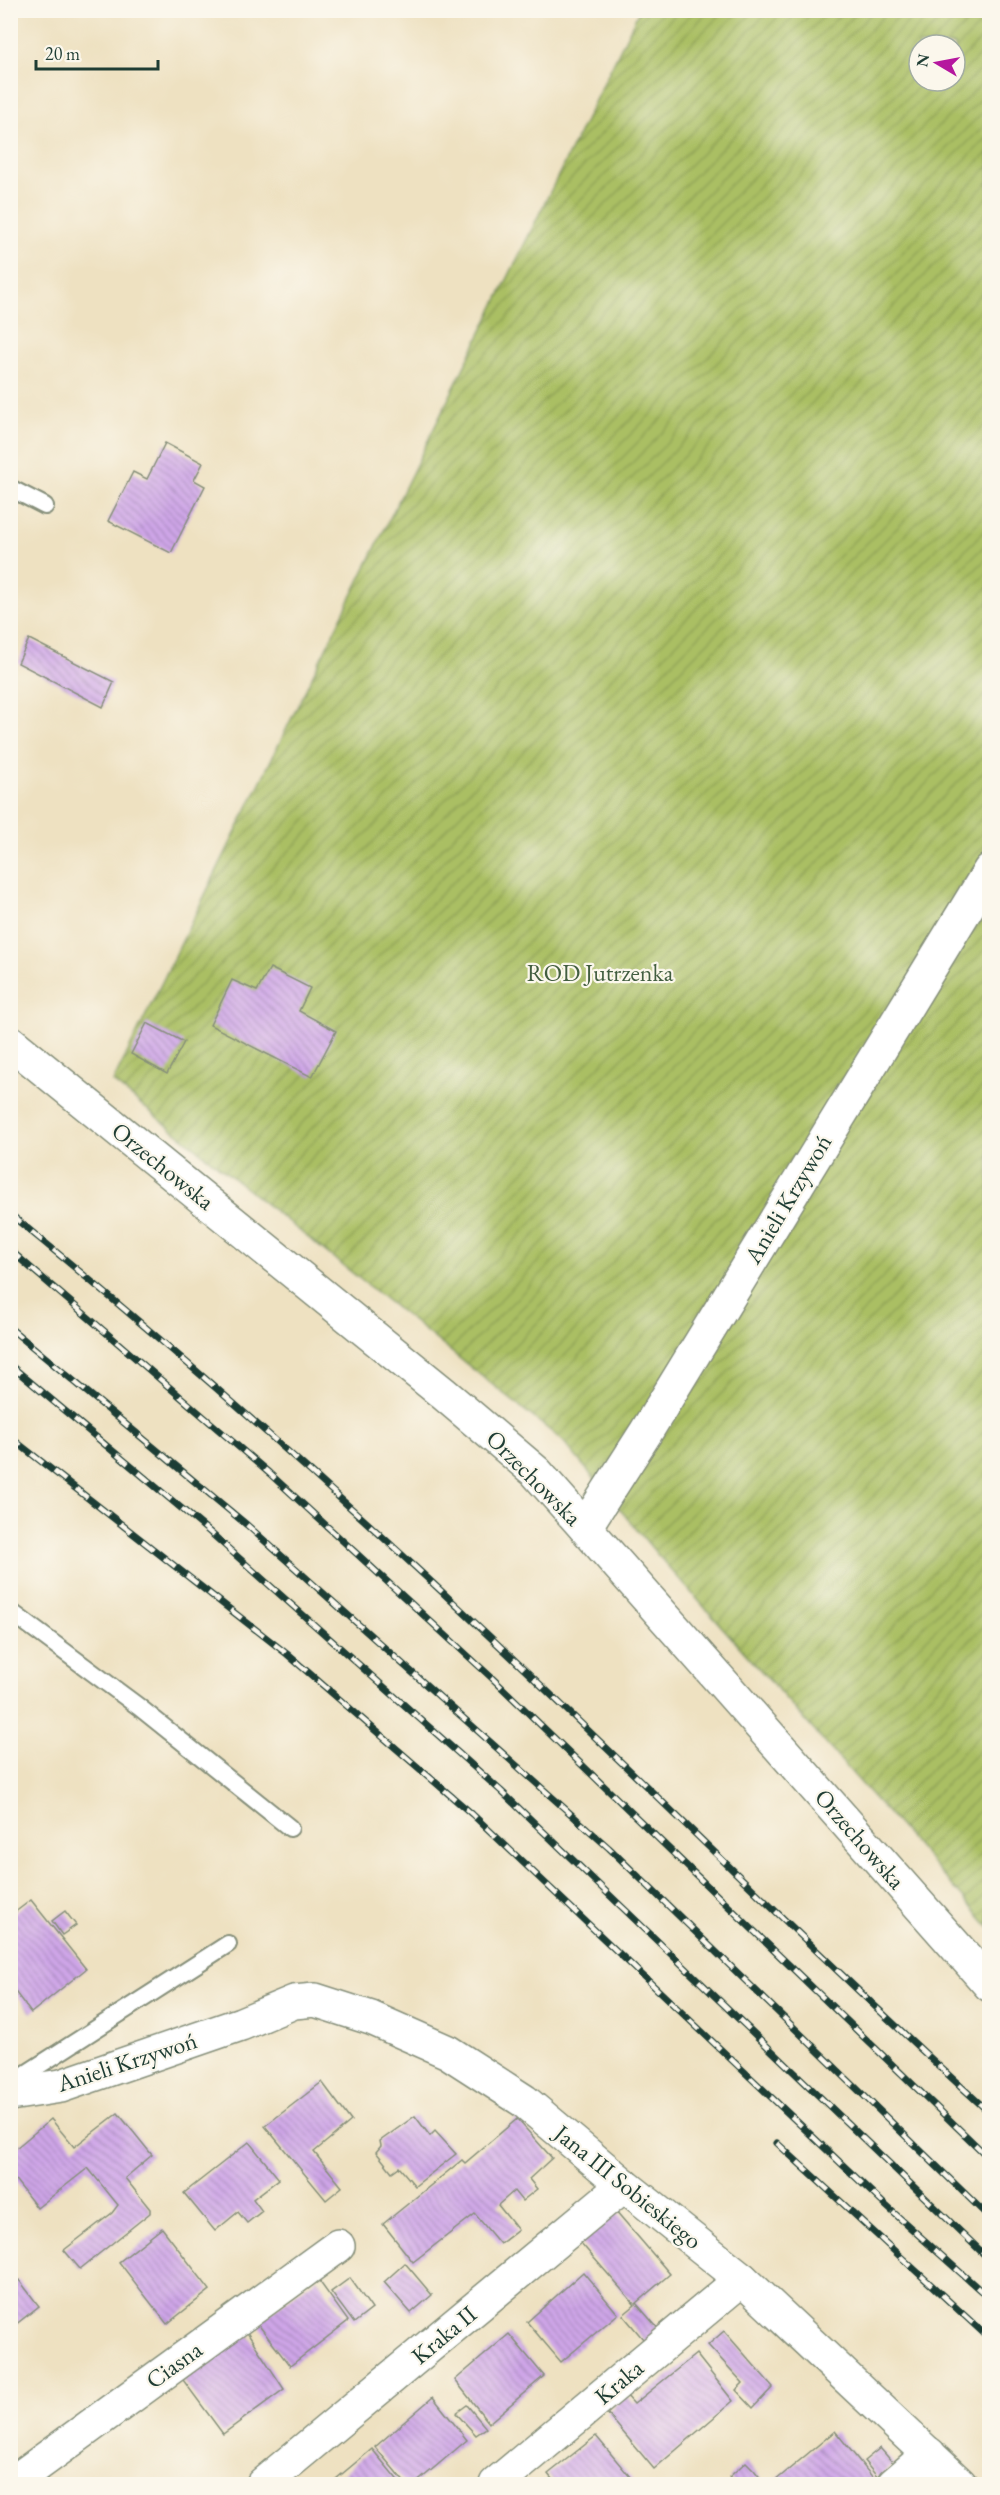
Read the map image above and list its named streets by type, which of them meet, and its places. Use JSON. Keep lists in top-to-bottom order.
{
  "streets": {
    "street": [
      "Orzechowska",
      "Anieli Krzywoń",
      "Jana III Sobieskiego",
      "Kraka II",
      "Ciasna",
      "Kraka"
    ]
  },
  "crossings": [
    ["Orzechowska", "Anieli Krzywoń"],
    ["Anieli Krzywoń", "Jana III Sobieskiego"],
    ["Jana III Sobieskiego", "Kraka II"],
    ["Jana III Sobieskiego", "Kraka"]
  ],
  "parks": ["ROD Jutrzenka"],
  "scale_bar": "20 m",
  "north": "left"
}
